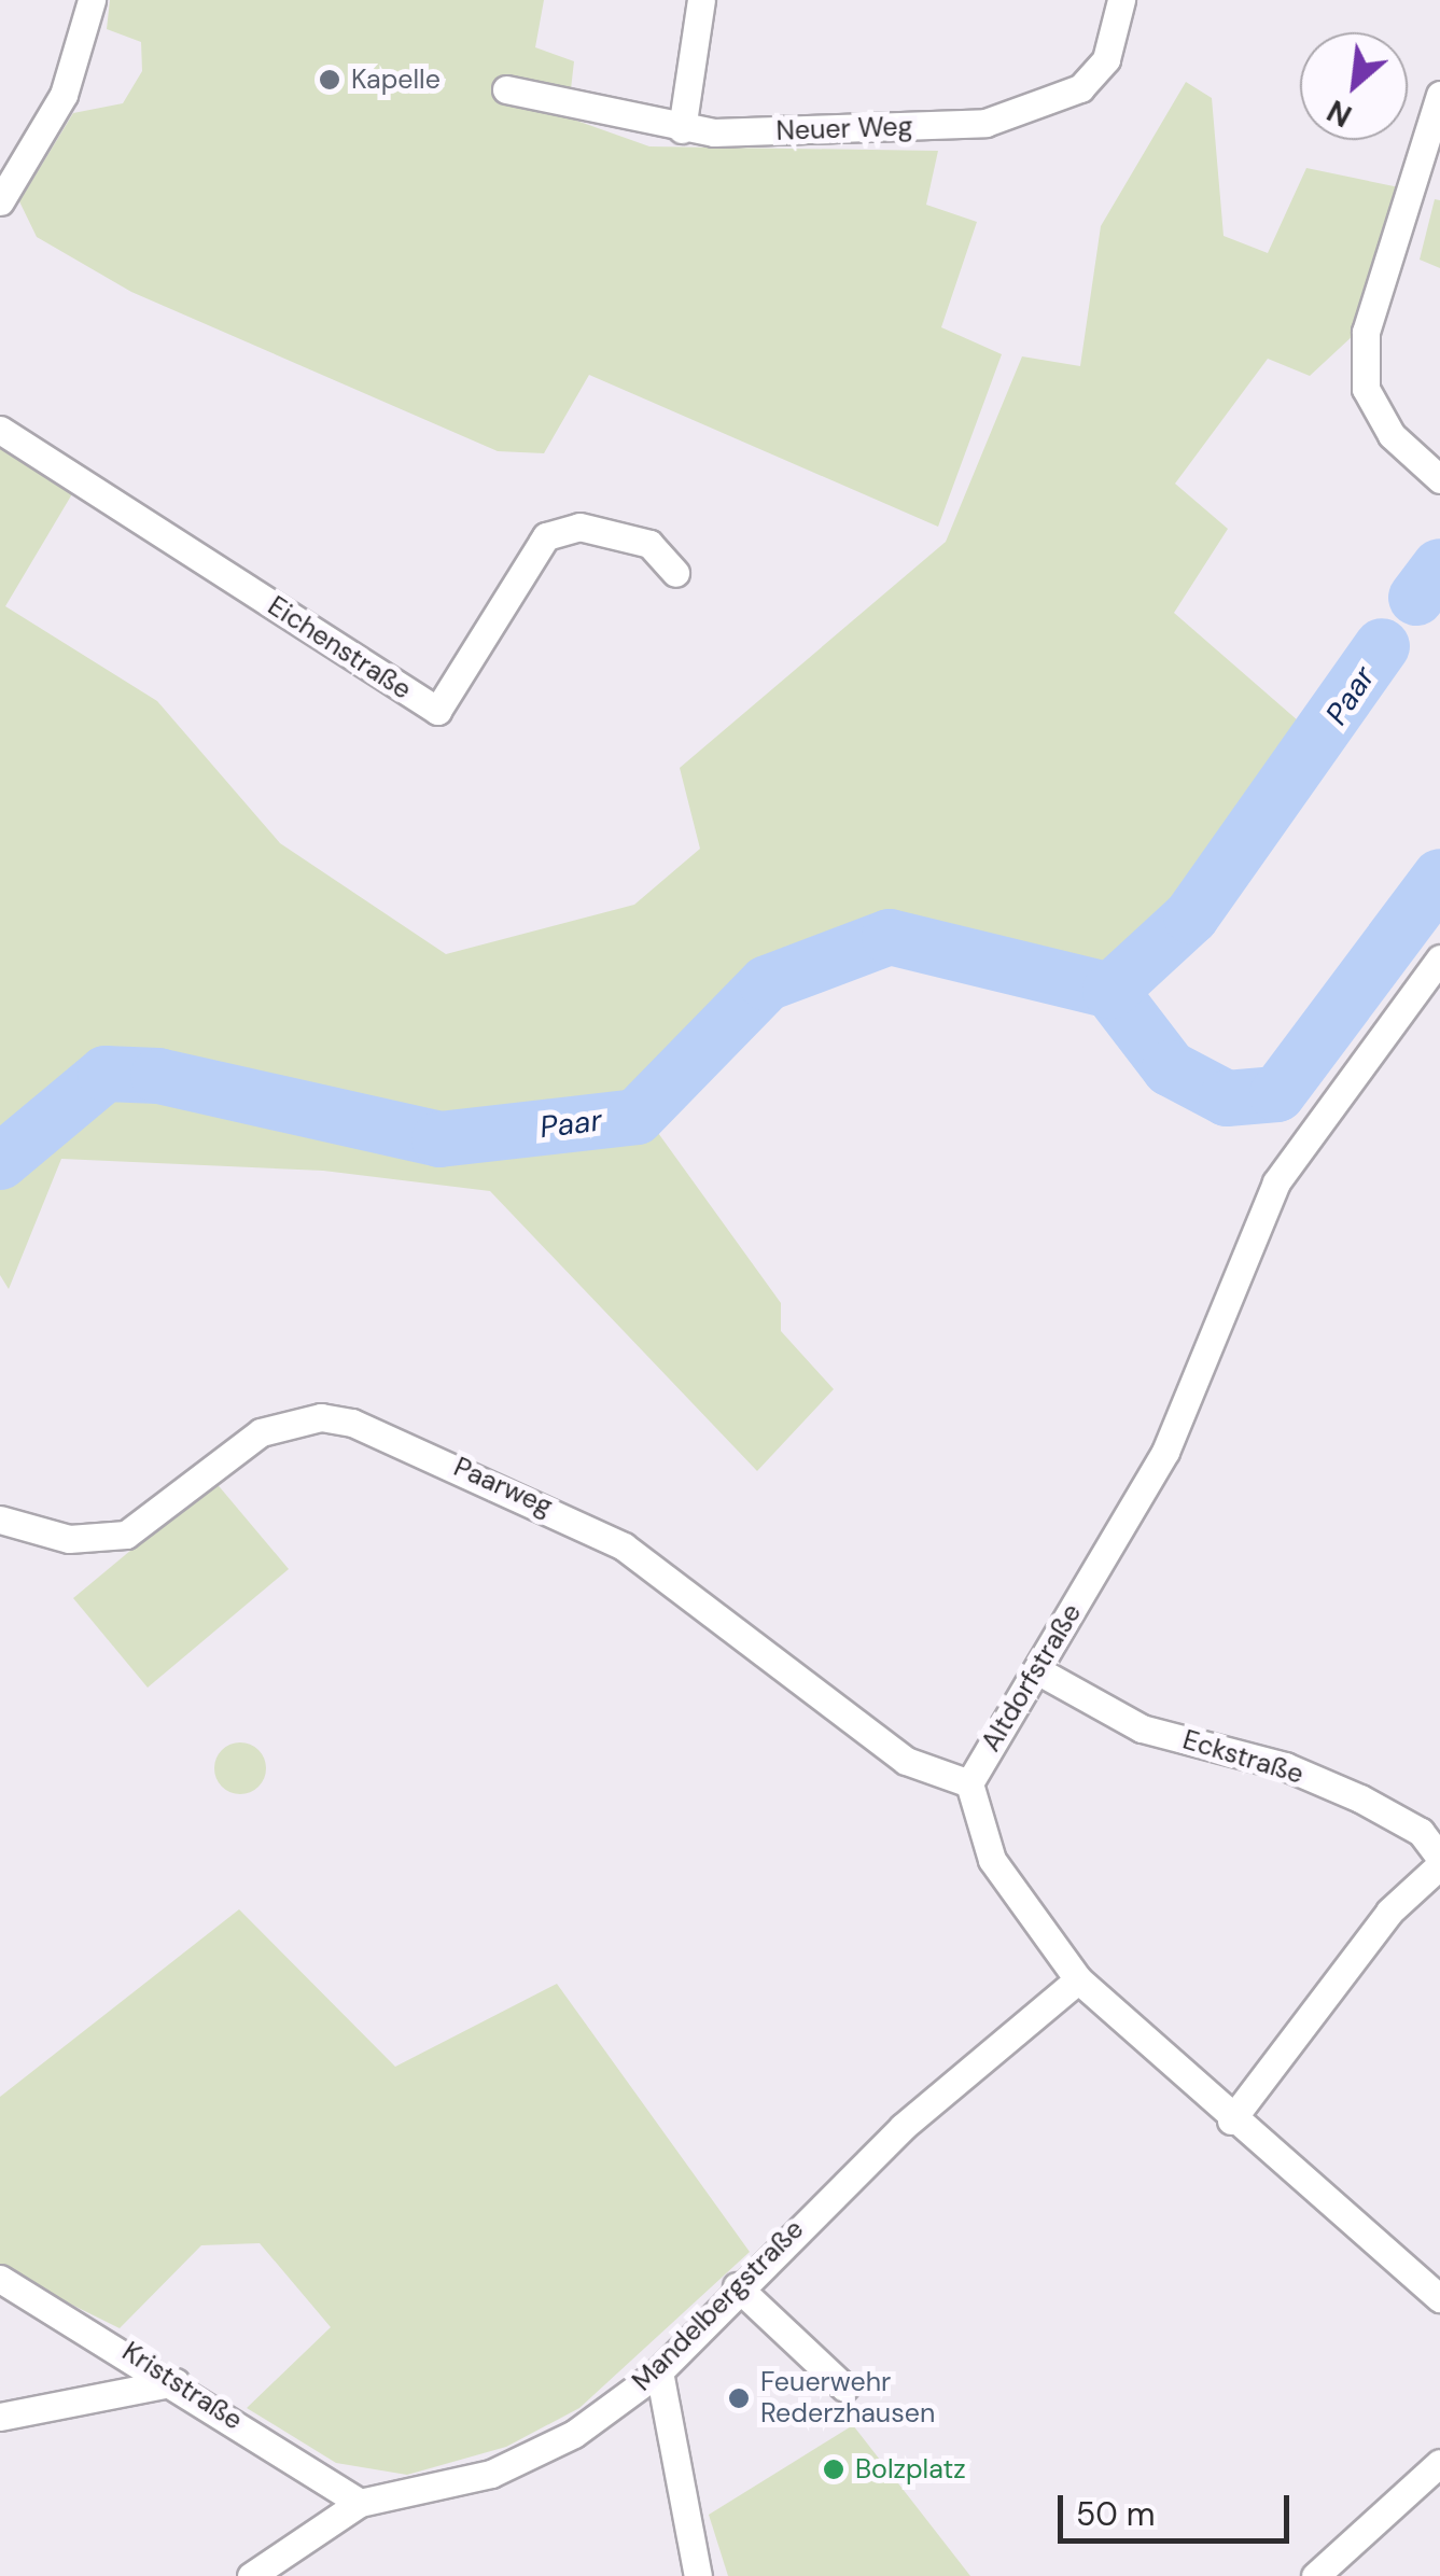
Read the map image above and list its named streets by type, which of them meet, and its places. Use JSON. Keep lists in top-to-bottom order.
{
  "streets": {
    "street": [
      "Neuer Weg",
      "Eichenstraße",
      "Paarweg",
      "Altdorfstraße",
      "Eckstraße",
      "Mandelbergstraße",
      "Kriststraße"
    ]
  },
  "crossings": [
    ["Paarweg", "Altdorfstraße"],
    ["Altdorfstraße", "Eckstraße"],
    ["Altdorfstraße", "Mandelbergstraße"],
    ["Mandelbergstraße", "Kriststraße"]
  ],
  "water": ["Paar"],
  "places": ["Kapelle", "Feuerwehr Rederzhausen", "Bolzplatz"],
  "scale_bar": "50 m",
  "north": "bottom left"
}
